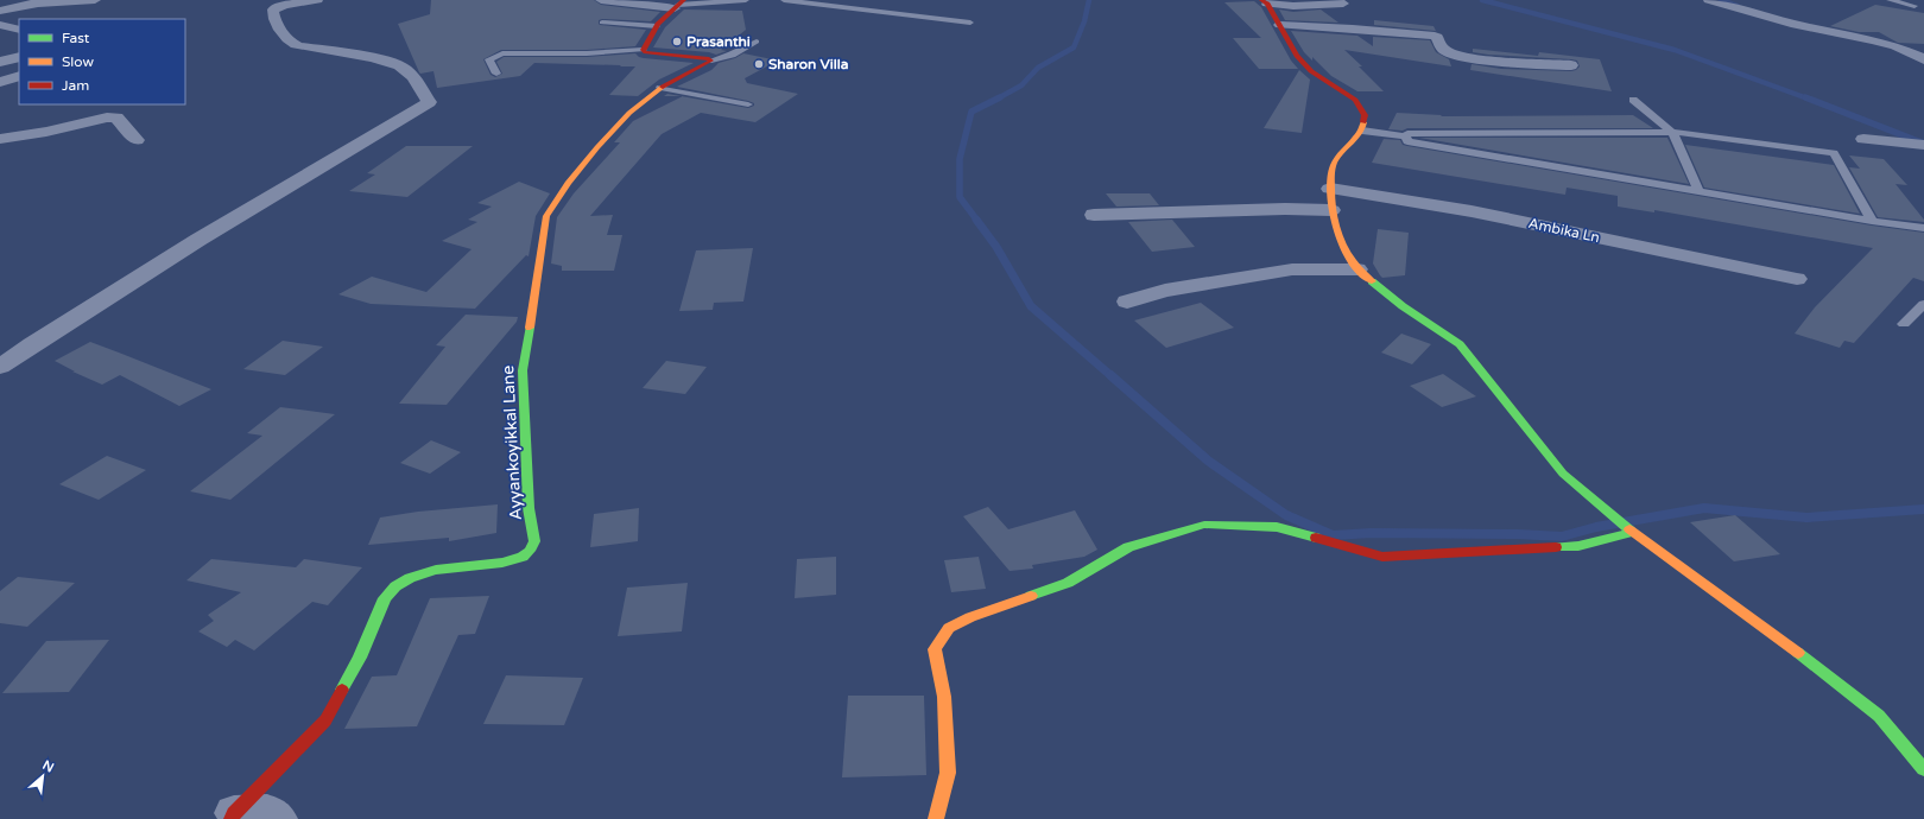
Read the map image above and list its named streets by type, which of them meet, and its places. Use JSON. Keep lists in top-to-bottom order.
{
  "streets": {
    "street": ["Ambika Ln", "Ayyankoyikkal Lane"]
  },
  "places": ["Prasanthi", "Sharon Villa"],
  "legend": ["Fast", "Slow", "Jam"],
  "north": "top right"
}
